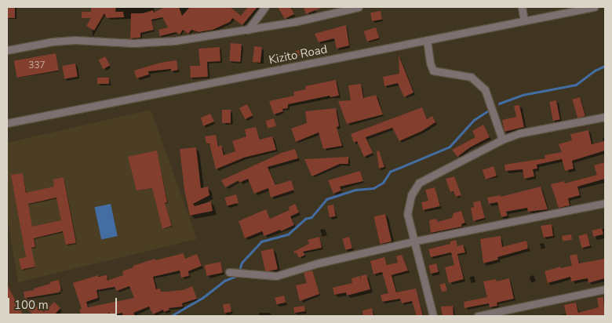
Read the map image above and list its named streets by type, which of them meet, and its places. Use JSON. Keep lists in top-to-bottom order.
{
  "streets": {
    "street": ["Kizito Road"]
  },
  "house_numbers": ["337"],
  "scale_bar": "100 m"
}
